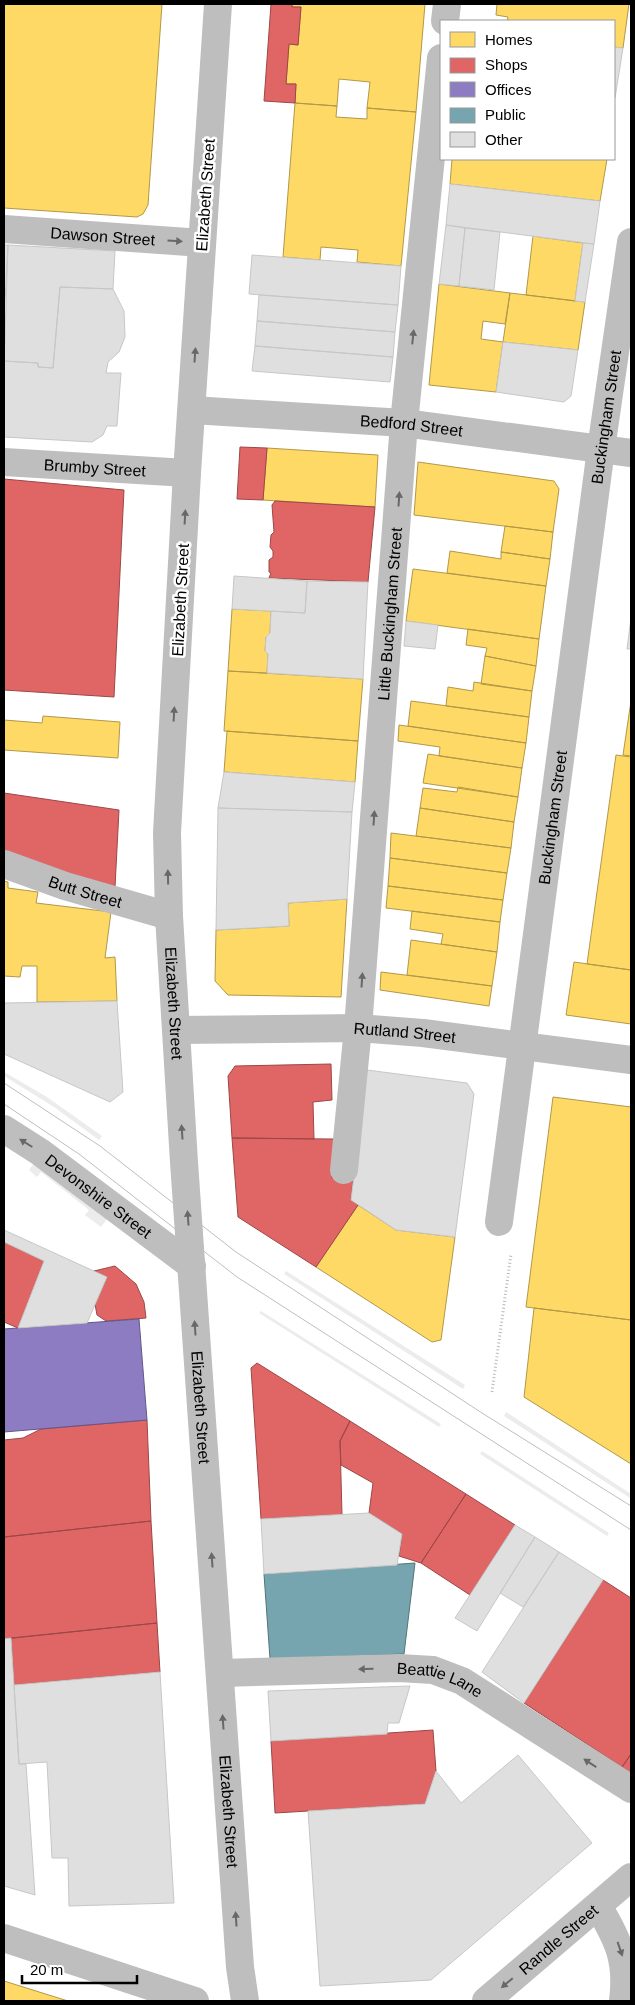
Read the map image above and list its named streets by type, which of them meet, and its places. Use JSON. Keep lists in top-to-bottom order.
{
  "streets": {
    "street": [
      "Elizabeth Street",
      "Dawson Street",
      "Buckingham Street",
      "Bedford Street",
      "Brumby Street",
      "Little Buckingham Street",
      "Butt Street",
      "Rutland Street",
      "Devonshire Street",
      "Beattie Lane",
      "Randle Street"
    ]
  },
  "crossings": [
    ["Elizabeth Street", "Dawson Street"],
    ["Elizabeth Street", "Bedford Street"],
    ["Elizabeth Street", "Brumby Street"],
    ["Elizabeth Street", "Butt Street"],
    ["Elizabeth Street", "Rutland Street"],
    ["Elizabeth Street", "Devonshire Street"],
    ["Elizabeth Street", "Beattie Lane"],
    ["Buckingham Street", "Bedford Street"],
    ["Buckingham Street", "Rutland Street"],
    ["Bedford Street", "Little Buckingham Street"],
    ["Little Buckingham Street", "Rutland Street"]
  ],
  "one_way": [
    "Elizabeth Street",
    "Dawson Street",
    "Little Buckingham Street",
    "Devonshire Street",
    "Beattie Lane",
    "Randle Street"
  ],
  "legend": [
    "Homes",
    "Shops",
    "Offices",
    "Public",
    "Other"
  ],
  "scale_bar": "20 m"
}
